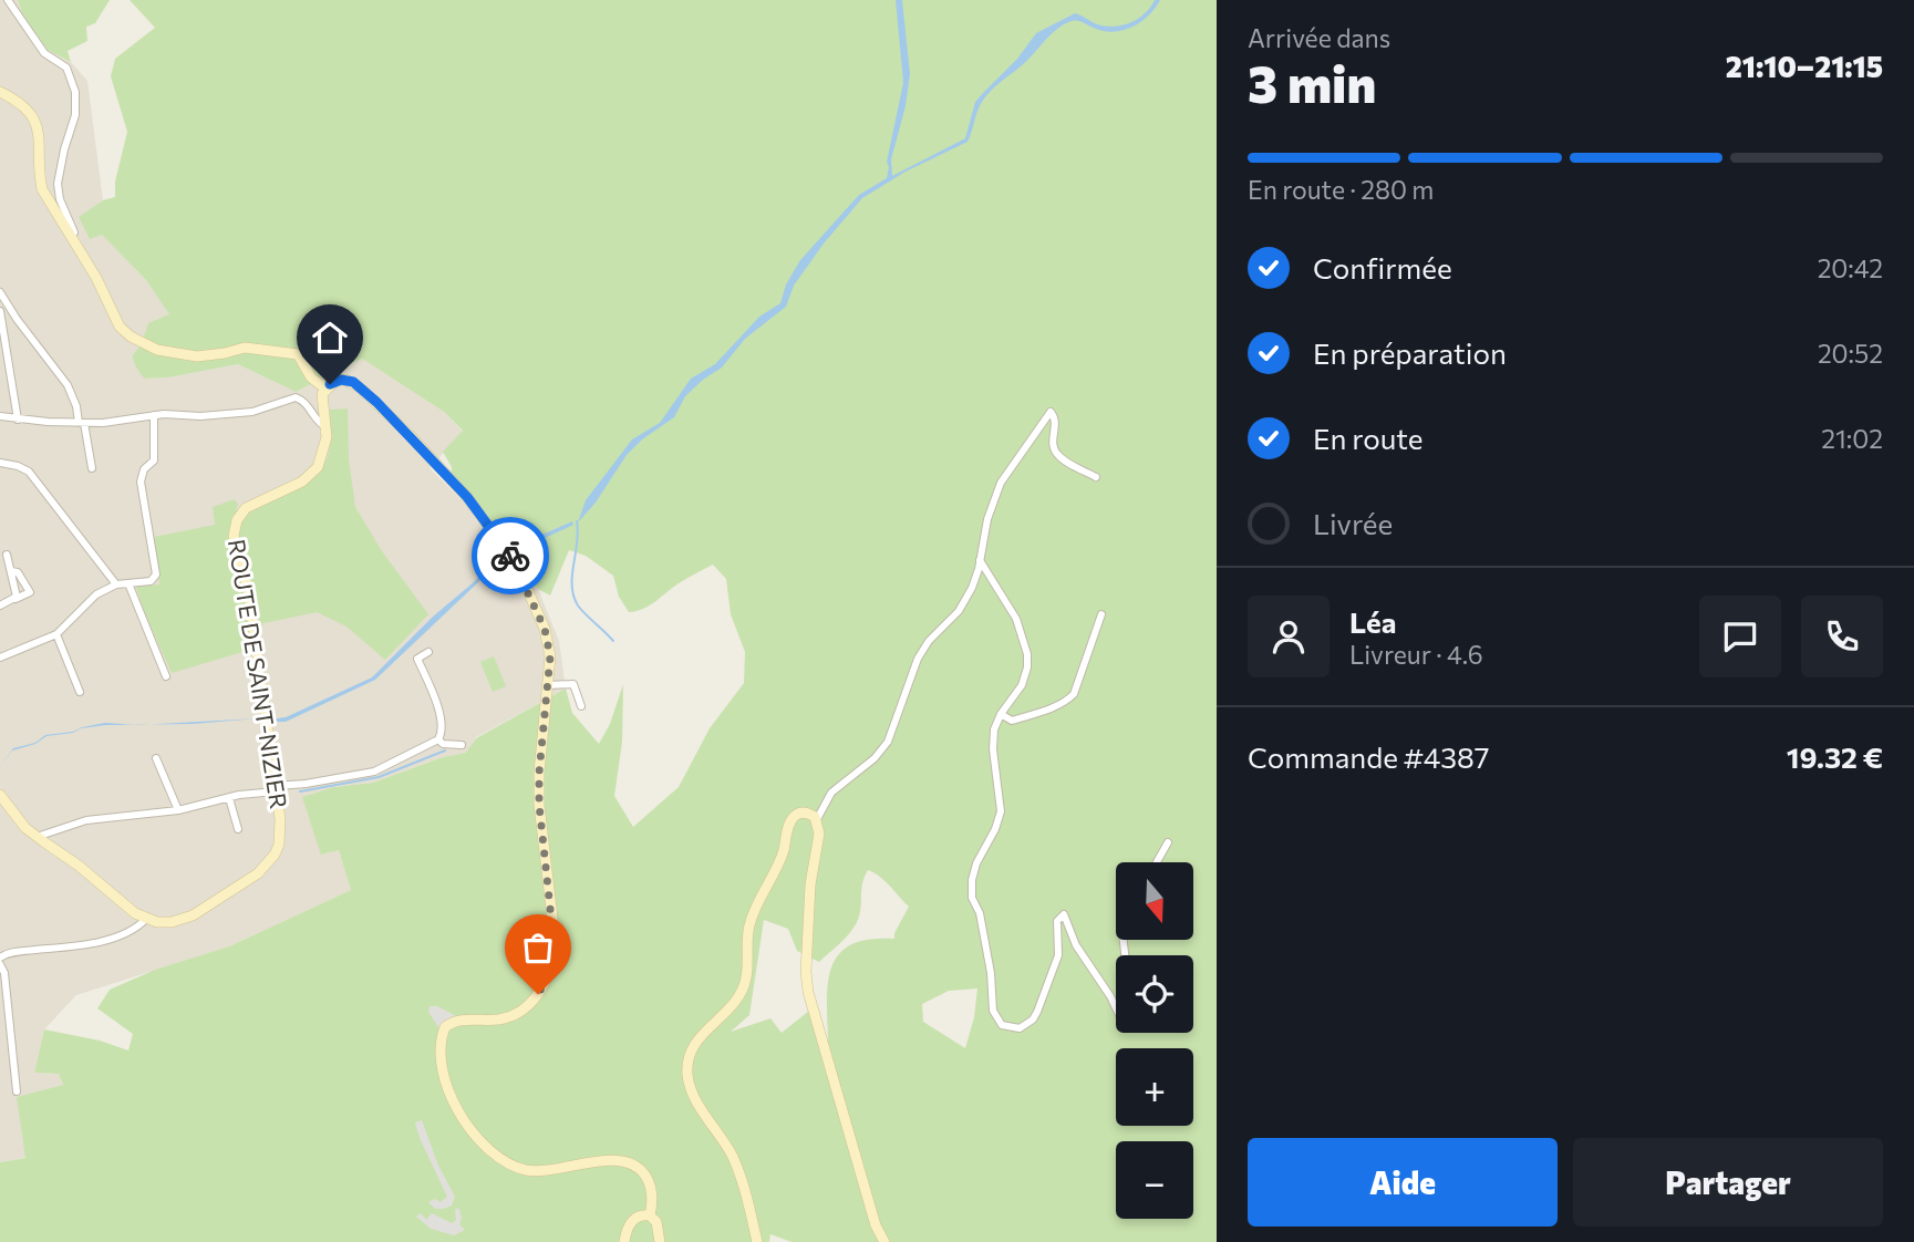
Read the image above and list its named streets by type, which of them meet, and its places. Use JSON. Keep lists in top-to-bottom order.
{
  "streets": {
    "main road": ["ROUTE DE SAINT-NIZIER"]
  },
  "north": "bottom",
  "page": {
    "heading": ["3 min", "Arrivée dans", "21:10–21:15"],
    "panel": [
      "Léa",
      "Livreur · 4.6",
      "Commande #4387",
      "19.32 €"
    ],
    "bar": "En route · 280 m",
    "list": [
      ["Confirmée", "20:42"],
      ["En préparation", "20:52"],
      ["En route", "21:02"],
      "Livrée"
    ],
    "map_buttons": ["+", "−"],
    "buttons": ["Aide", "Partager"]
  }
}
